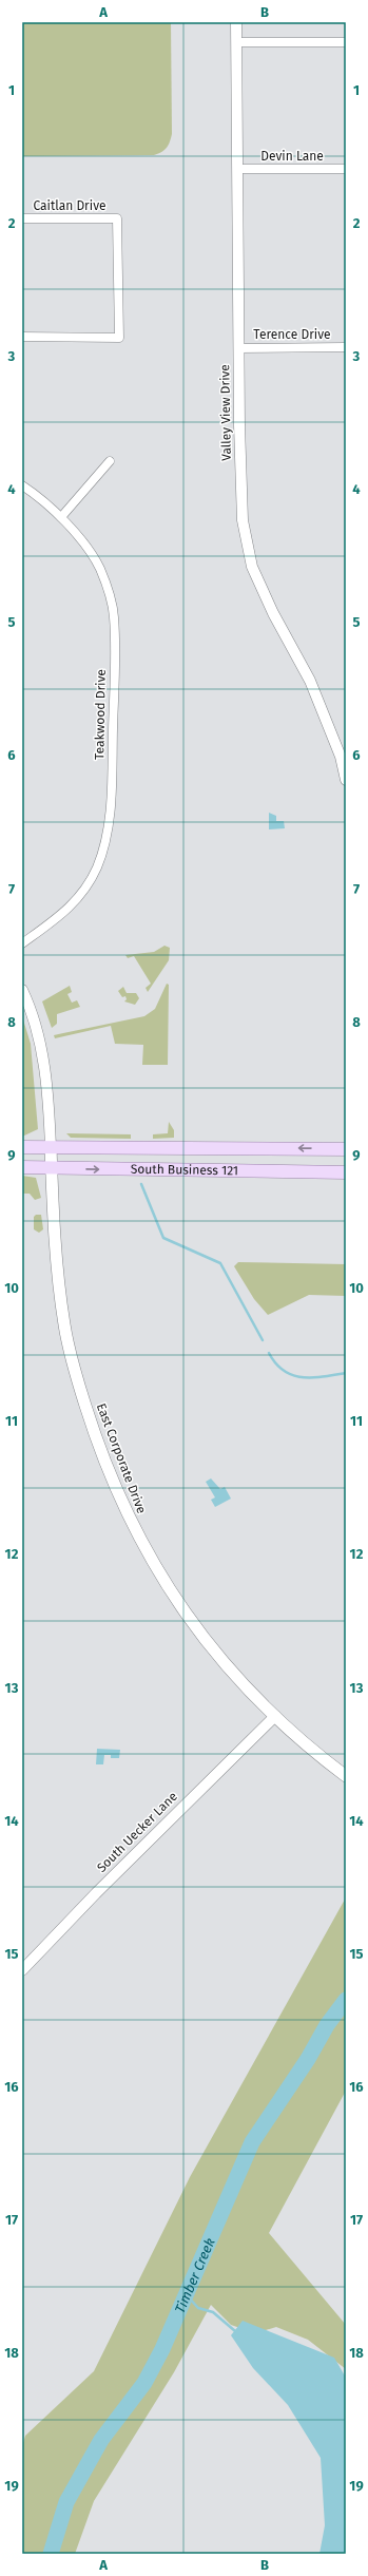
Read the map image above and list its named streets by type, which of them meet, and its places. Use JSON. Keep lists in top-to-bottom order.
{
  "streets": {
    "main road": ["South Business 121", "East Corporate Drive"],
    "street": [
      "Devin Lane",
      "Caitlan Drive",
      "Terence Drive",
      "Valley View Drive",
      "Teakwood Drive",
      "South Uecker Lane"
    ]
  },
  "crossings": [
    ["Devin Lane", "Valley View Drive"],
    ["Terence Drive", "Valley View Drive"],
    ["South Business 121", "East Corporate Drive"],
    ["East Corporate Drive", "South Uecker Lane"]
  ],
  "water": ["Timber Creek"],
  "grid": {
    "columns": ["A", "B"],
    "rows": [
      "1",
      "2",
      "3",
      "4",
      "5",
      "6",
      "7",
      "8",
      "9",
      "10",
      "11",
      "12",
      "13",
      "14",
      "15",
      "16",
      "17",
      "18",
      "19"
    ]
  }
}
